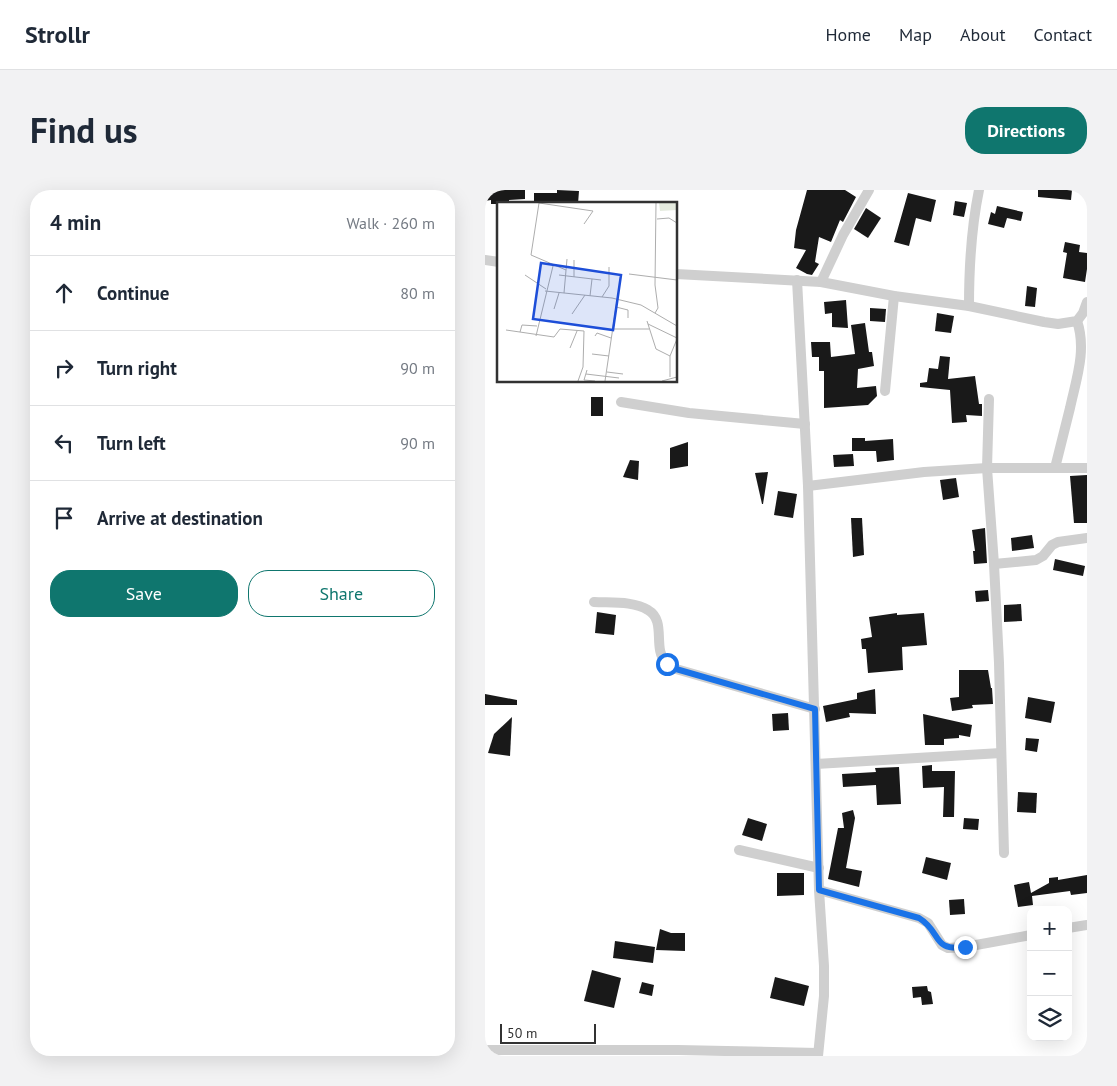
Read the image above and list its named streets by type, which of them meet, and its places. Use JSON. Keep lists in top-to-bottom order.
{
  "scale_bar": "50 m",
  "page": {
    "header": "Strollr",
    "nav": [
      "Home",
      "Map",
      "About",
      "Contact"
    ],
    "title": "Find us",
    "buttons": [
      "Directions",
      ["Save", "Share"]
    ],
    "heading": ["4 min", "Walk · 260 m"],
    "list": [
      ["Continue", "80 m"],
      ["Turn right", "90 m"],
      ["Turn left", "90 m"],
      "Arrive at destination"
    ],
    "map_buttons": ["+", "−"],
    "scale": "50 m"
  }
}
